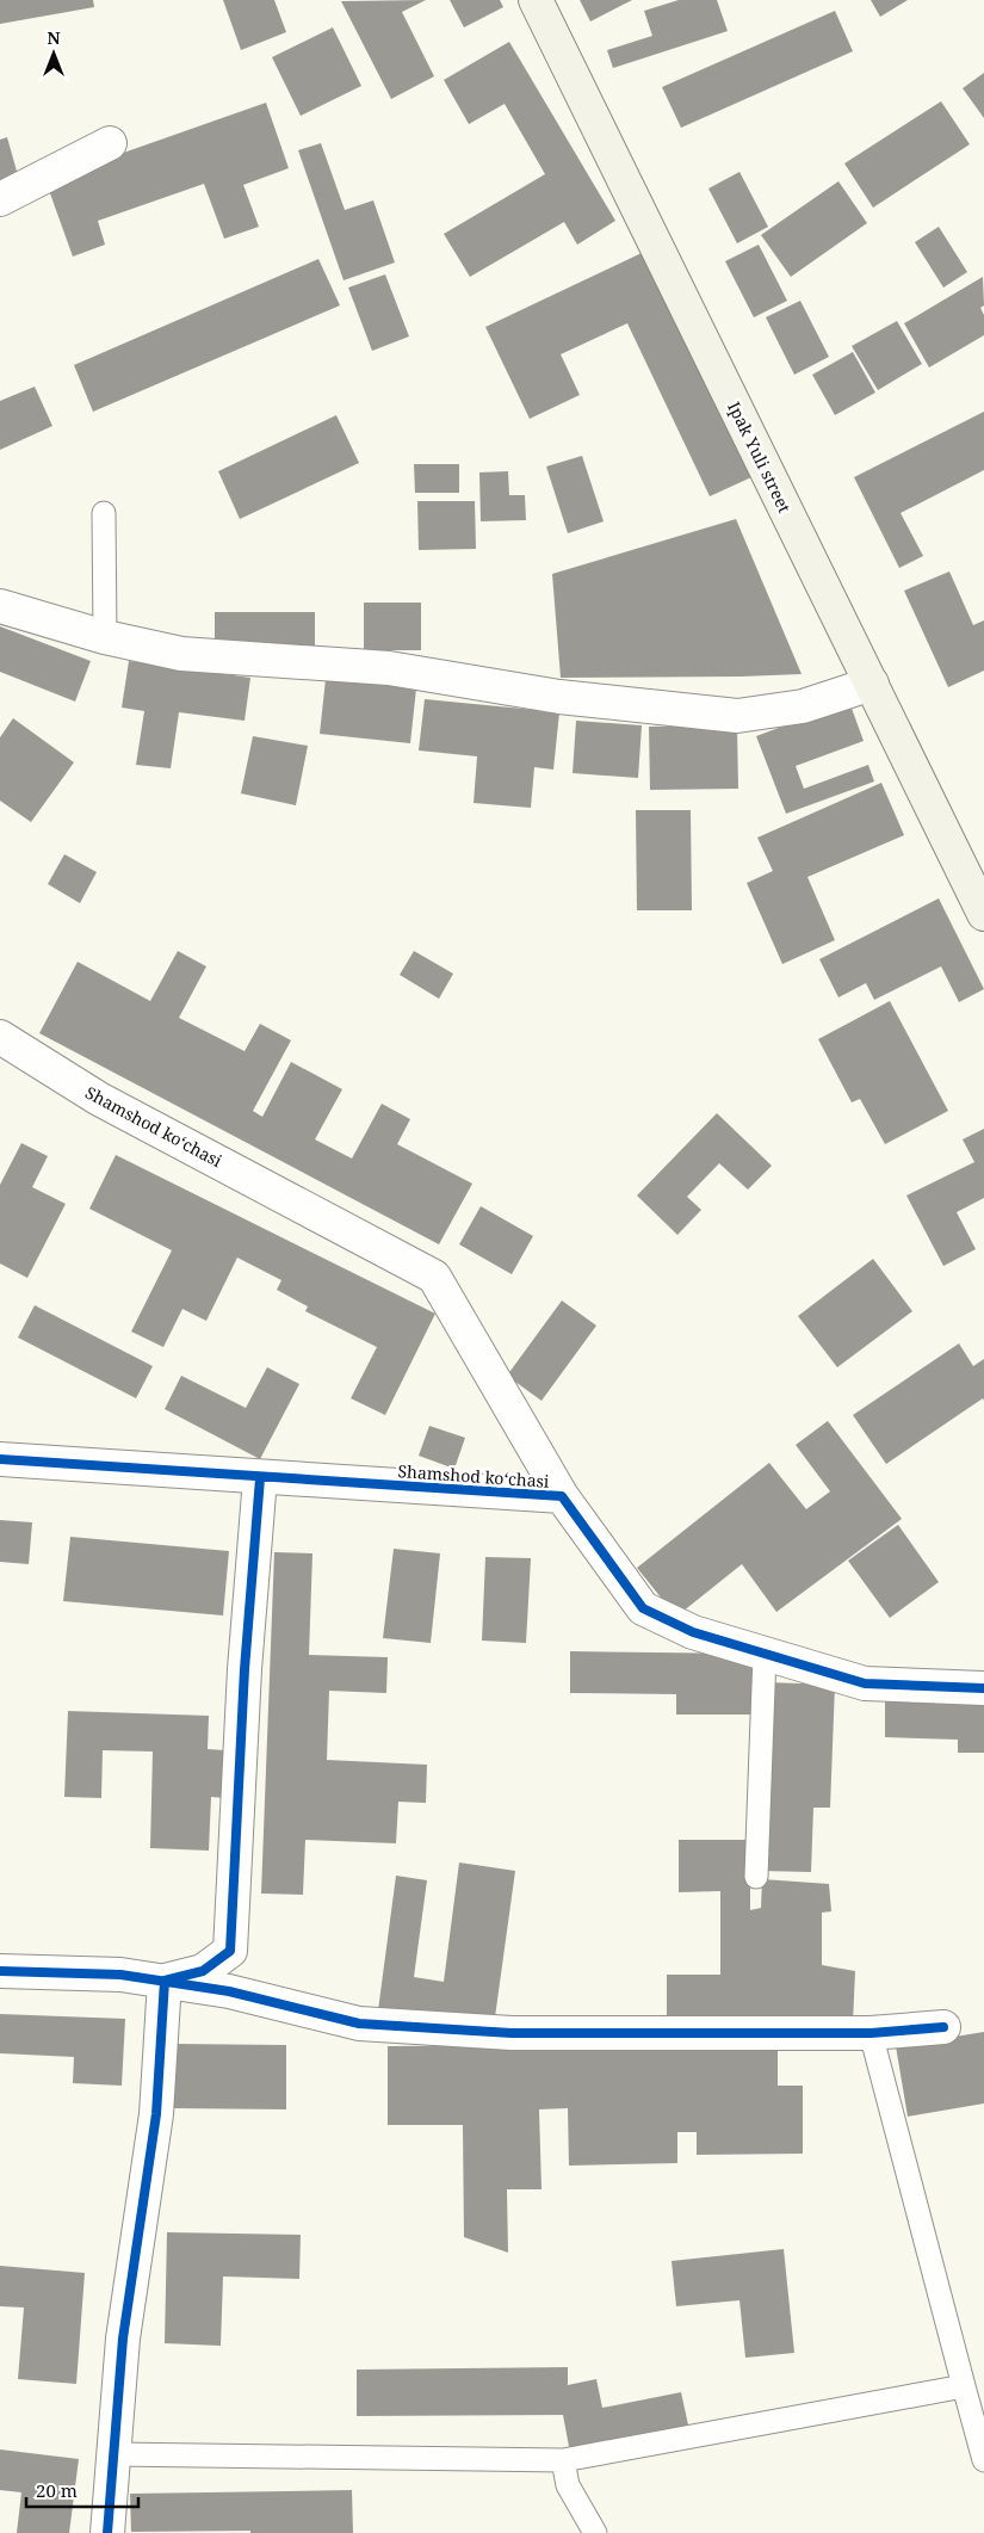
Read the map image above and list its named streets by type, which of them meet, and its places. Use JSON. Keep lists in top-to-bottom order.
{
  "streets": {
    "main road": ["Ipak Yuli street"],
    "street": ["Shamshod koʻchasi"]
  },
  "scale_bar": "20 m",
  "north": "top"
}
